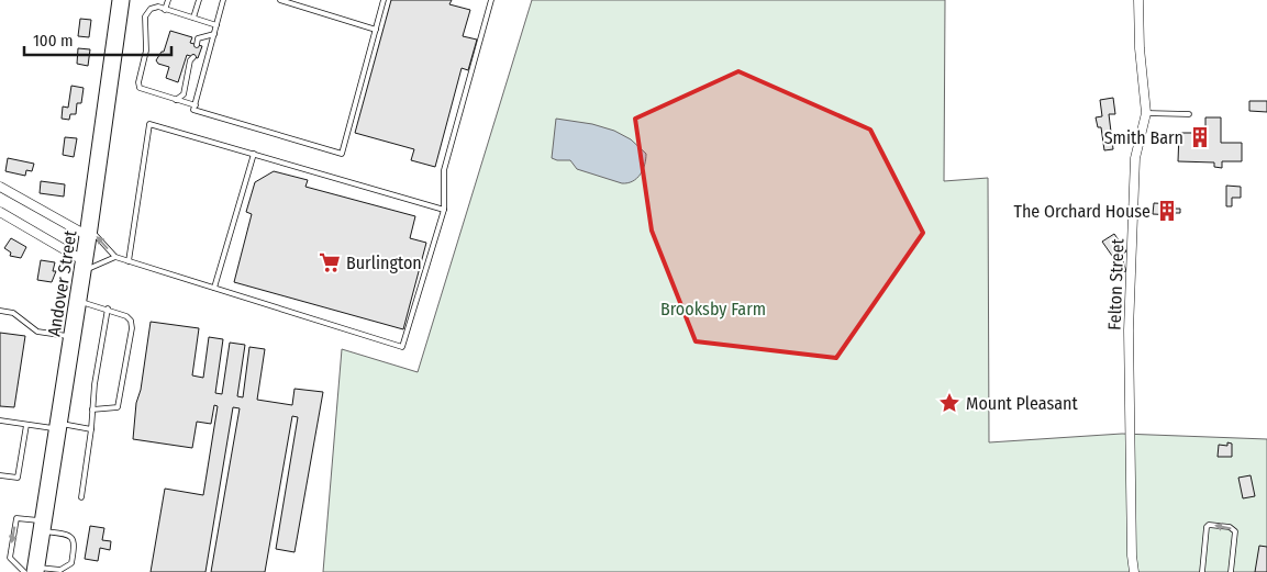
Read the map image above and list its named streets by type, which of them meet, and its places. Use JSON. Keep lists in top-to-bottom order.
{
  "streets": {
    "highway": ["Andover Street"],
    "street": ["Felton Street"]
  },
  "parks": ["Brooksby Farm"],
  "places": {
    "building": ["Smith Barn", "The Orchard House"],
    "supermarket": ["Burlington"],
    "place": ["Mount Pleasant"]
  },
  "scale_bar": "100 m"
}
